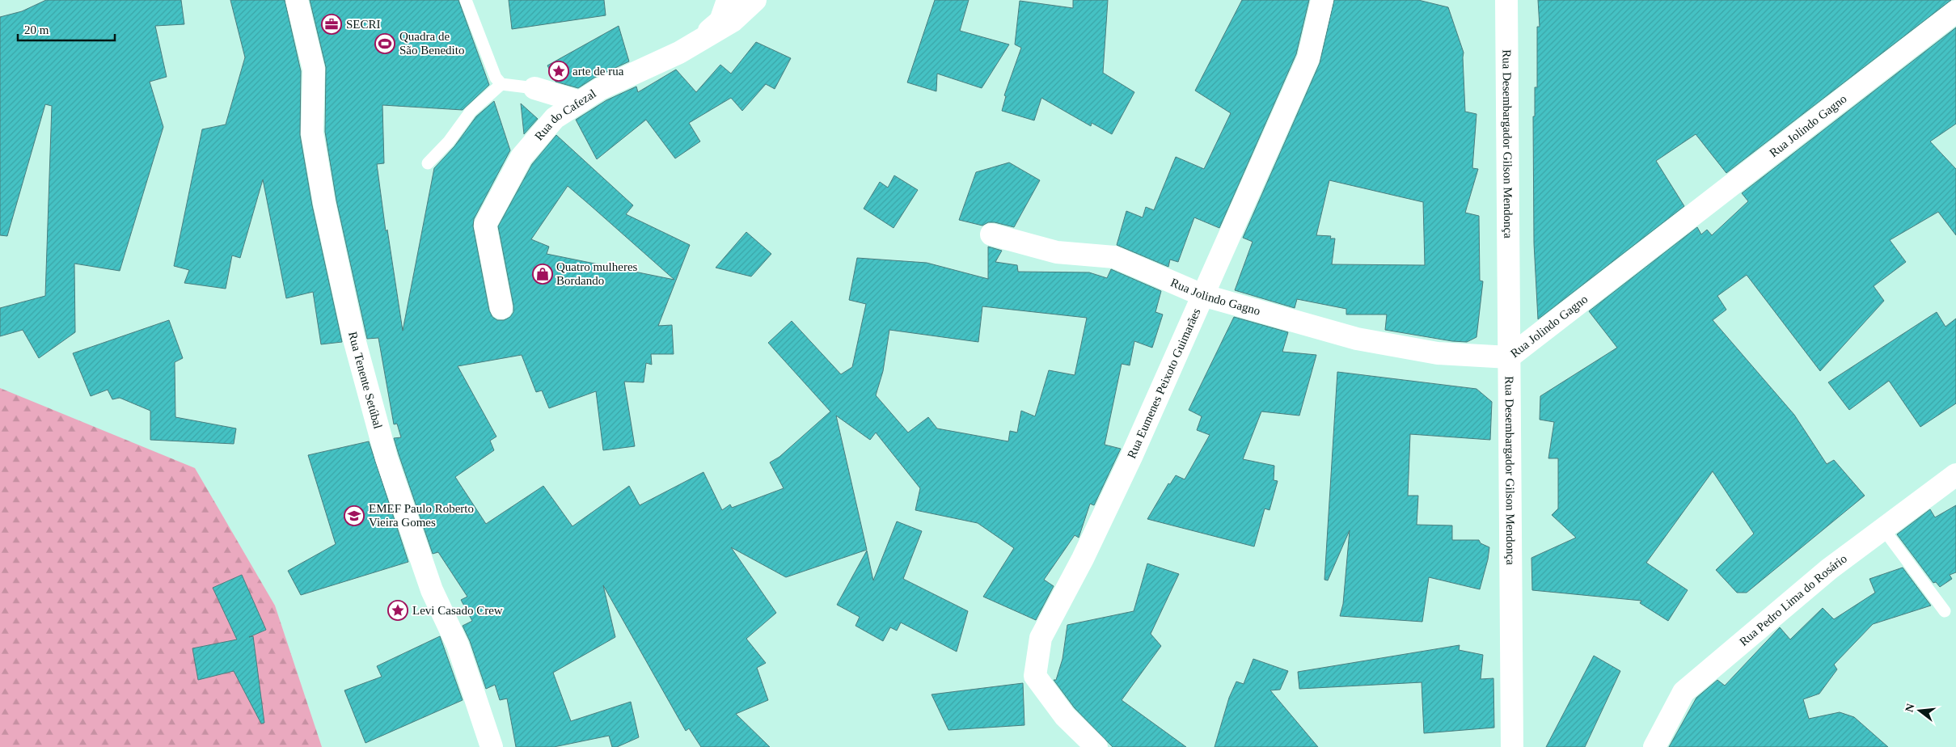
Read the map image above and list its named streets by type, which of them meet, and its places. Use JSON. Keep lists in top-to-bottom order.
{
  "streets": {
    "street": [
      "Rua do Cafezal",
      "Rua Jolindo Gagno",
      "Rua Desembargador Gilson Mendonça",
      "Rua Tenente Setúbal",
      "Rua Eumenes Peixoto Guimarães",
      "Rua Pedro Lima do Rosário"
    ]
  },
  "crossings": [
    ["Rua Jolindo Gagno", "Rua Desembargador Gilson Mendonça"],
    ["Rua Jolindo Gagno", "Rua Eumenes Peixoto Guimarães"]
  ],
  "places": {
    "office": ["SECRI"],
    "sports": ["Quadra de São Benedito"],
    "place": ["arte de rua", "Levi Casado Crew"],
    "shop": ["Quatro mulheres Bordando"],
    "school or university": ["EMEF Paulo Roberto Vieira Gomes"]
  },
  "scale_bar": "20 m",
  "north": "left"
}
